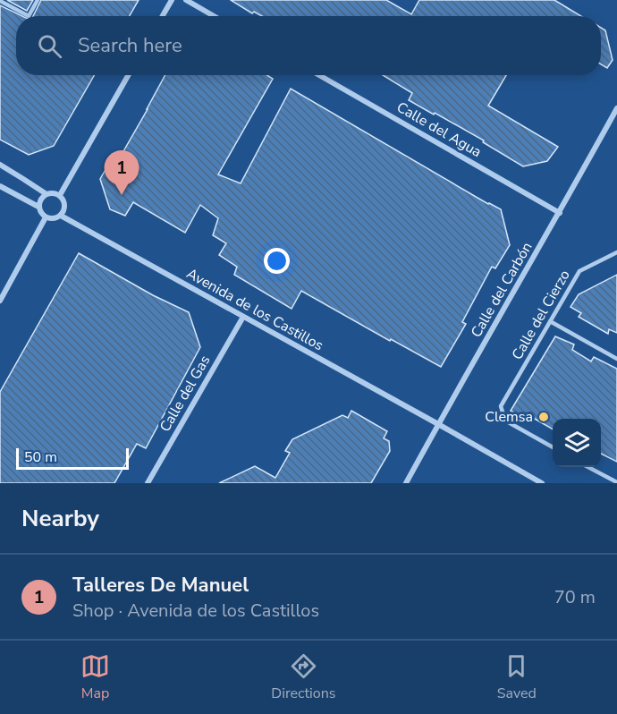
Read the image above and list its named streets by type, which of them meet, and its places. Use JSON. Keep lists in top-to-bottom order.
{
  "streets": {
    "street": [
      "Calle del Agua",
      "Calle del Carbón",
      "Avenida de los Castillos",
      "Calle del Gas"
    ],
    "lane": ["Calle del Cierzo"]
  },
  "crossings": [
    ["Calle del Agua", "Calle del Carbón"],
    ["Calle del Carbón", "Avenida de los Castillos"],
    ["Avenida de los Castillos", "Calle del Gas"]
  ],
  "places": ["Clemsa"],
  "scale_bar": "50 m",
  "page": {
    "search": "Search here",
    "pins": "1",
    "scale": "50 m",
    "heading": "Nearby",
    "list": [
      {
        "mark": "1",
        "name": "Talleres De Manuel",
        "note": "Shop · Avenida de los Castillos",
        "value": "70 m"
      }
    ],
    "nav": ["Map", "Directions", "Saved"]
  }
}
